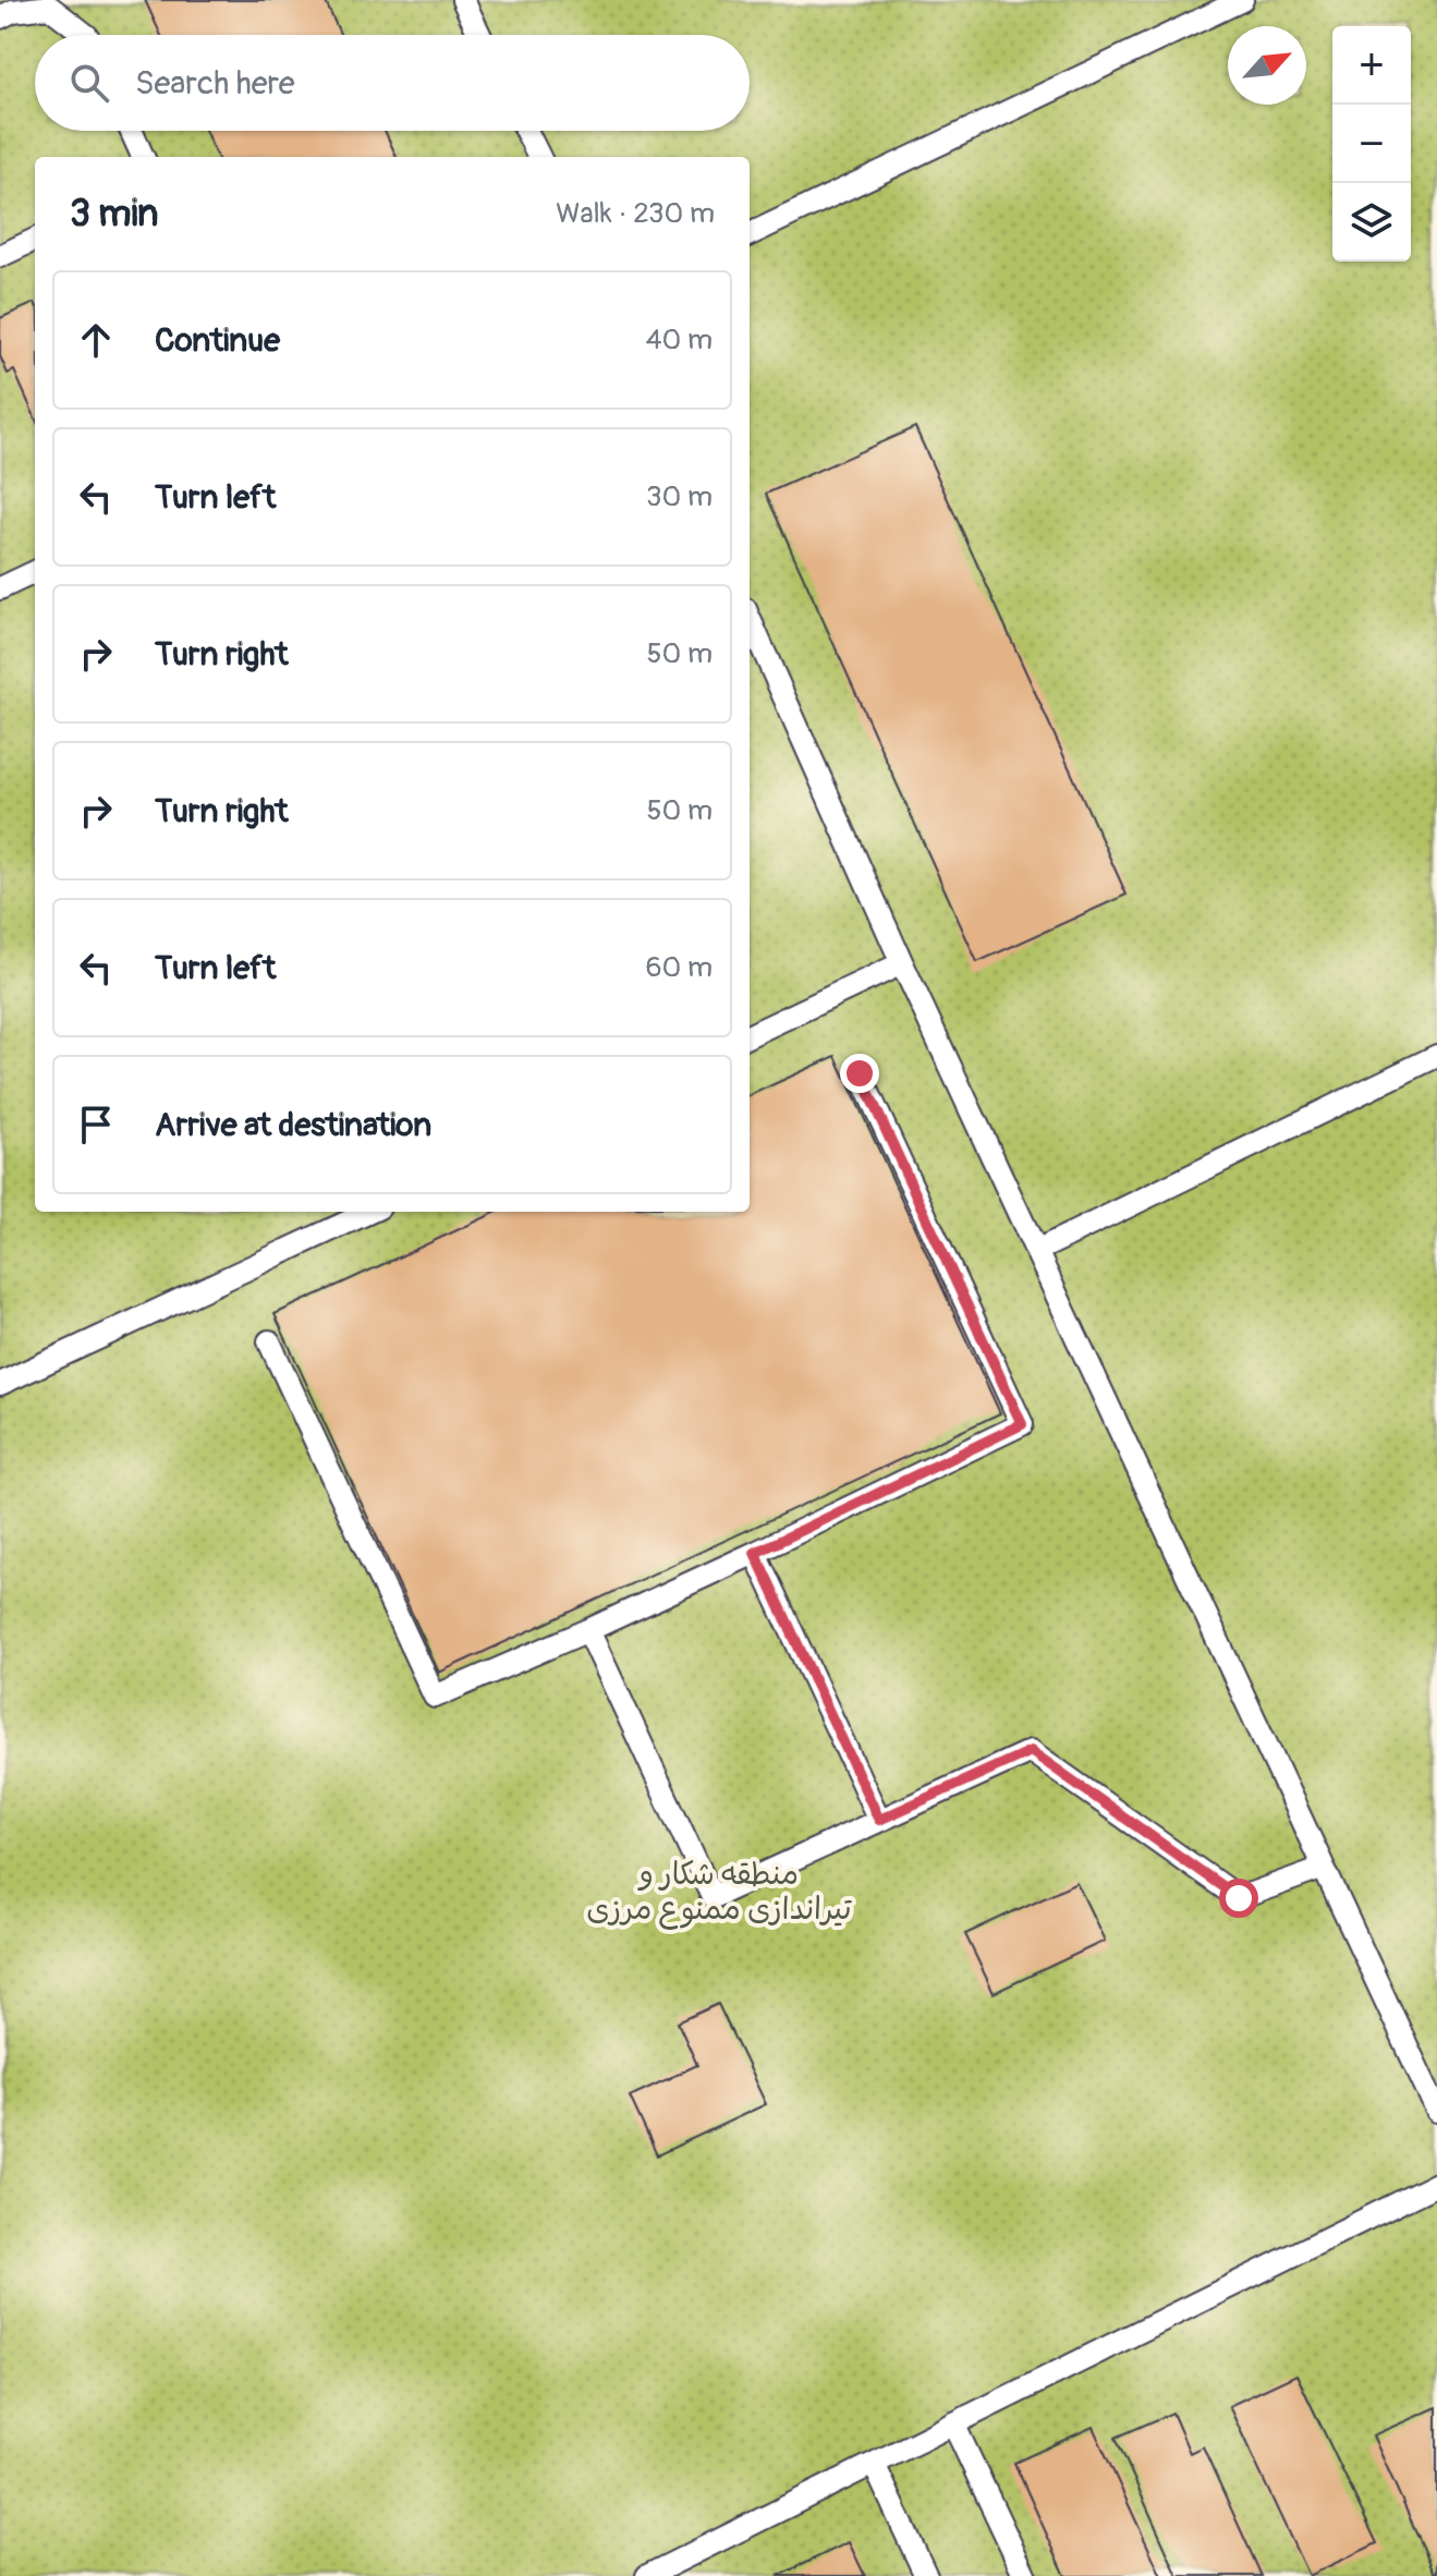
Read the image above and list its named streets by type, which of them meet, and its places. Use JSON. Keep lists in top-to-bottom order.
{
  "parks": ["منطقه شکار و تیراندازی ممنوع مرزی"],
  "north": "top right",
  "page": {
    "map_buttons": ["+", "−"],
    "search": "Search here",
    "heading": ["3 min", "Walk · 230 m"],
    "list": [
      ["Continue", "40 m"],
      ["Turn left", "30 m"],
      ["Turn right", "50 m"],
      ["Turn right", "50 m"],
      ["Turn left", "60 m"],
      "Arrive at destination"
    ]
  }
}
